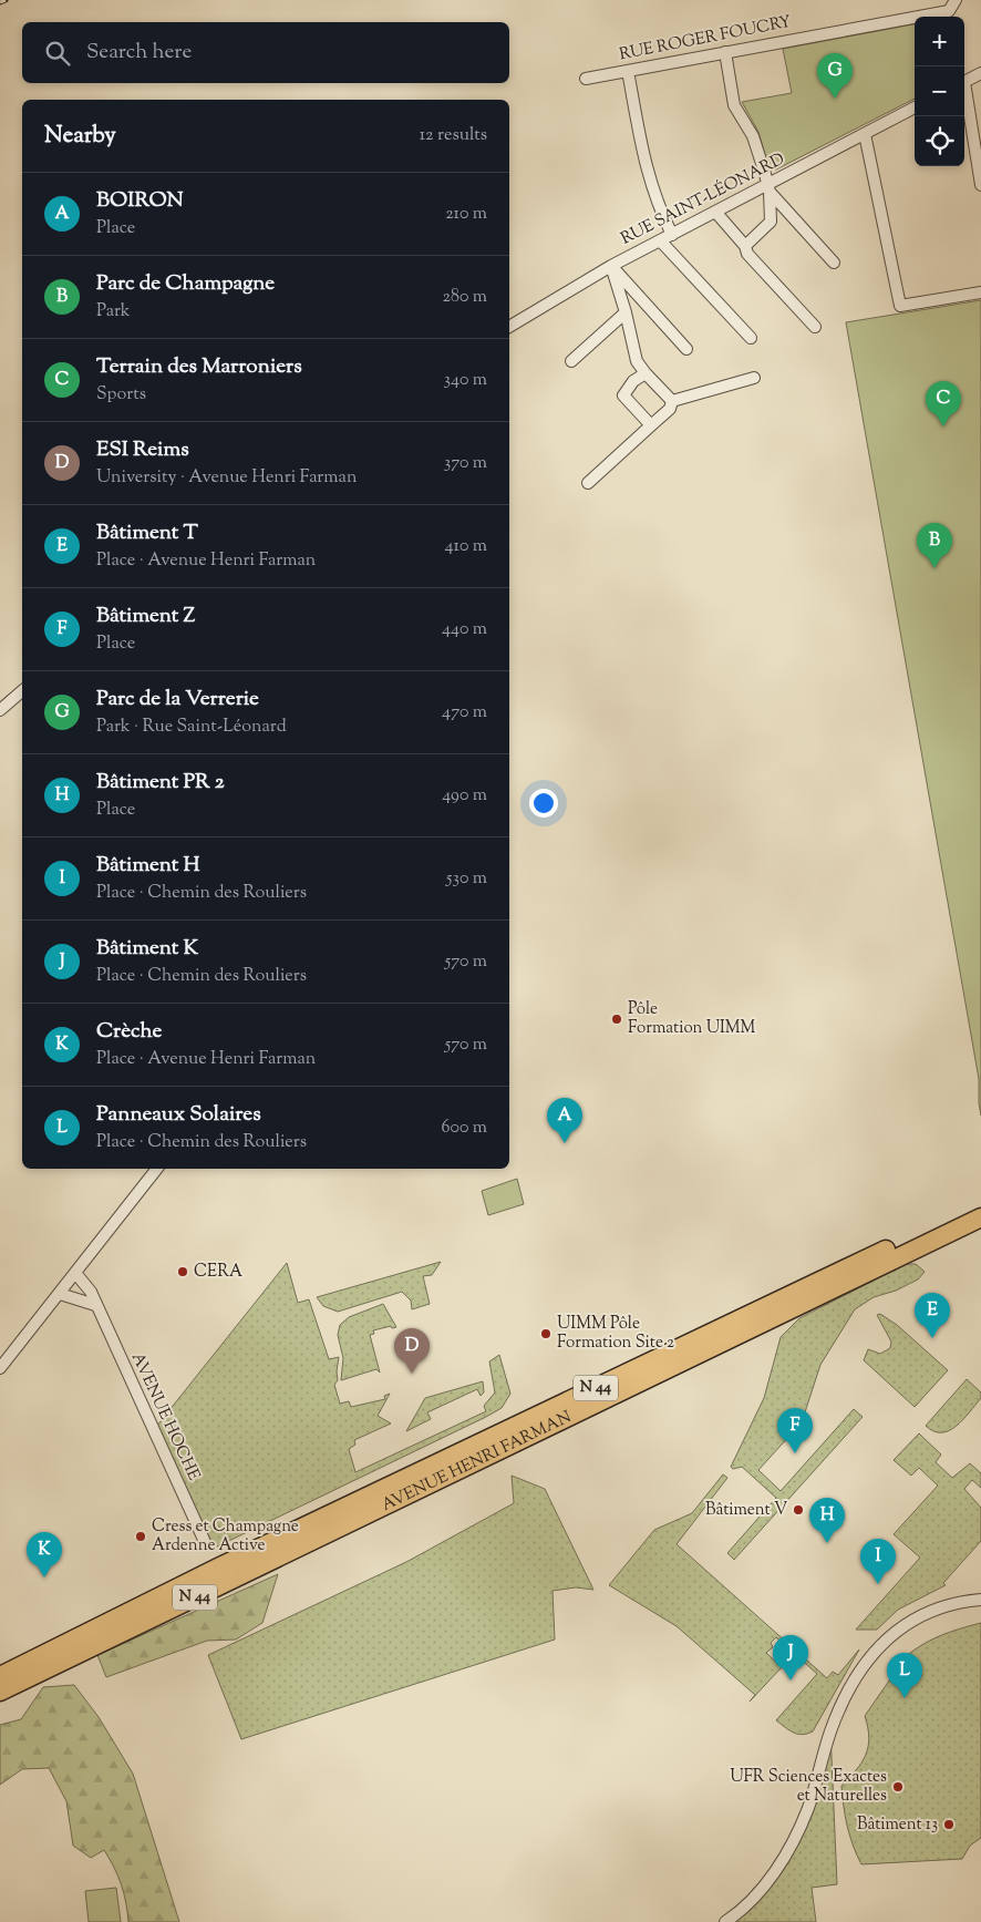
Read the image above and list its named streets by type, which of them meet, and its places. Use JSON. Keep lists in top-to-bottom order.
{
  "streets": {
    "main road": ["N 44", "AVENUE HENRI FARMAN"],
    "street": ["RUE ROGER FOUCRY", "RUE SAINT-LÉONARD", "AVENUE HOCHE"]
  },
  "places": [
    "Pôle Formation UIMM",
    "CERA",
    "UIMM Pôle Formation Site 2",
    "Bâtiment V",
    "Cress et Champagne Ardenne Active",
    "UFR Sciences Exactes et Naturelles",
    "Bâtiment 13"
  ],
  "page": {
    "map_buttons": ["+", "−"],
    "search": "Search here",
    "pins": [
      "G",
      "C",
      "B",
      "A",
      "E",
      "D",
      "F",
      "H",
      "K",
      "I",
      "J",
      "L"
    ],
    "heading": ["Nearby", "12 results"],
    "list": [
      {
        "mark": "A",
        "name": "BOIRON",
        "note": "Place",
        "value": "210 m"
      },
      {
        "mark": "B",
        "name": "Parc de Champagne",
        "note": "Park",
        "value": "280 m"
      },
      {
        "mark": "C",
        "name": "Terrain des Marroniers",
        "note": "Sports",
        "value": "340 m"
      },
      {
        "mark": "D",
        "name": "ESI Reims",
        "note": "University · Avenue Henri Farman",
        "value": "370 m"
      },
      {
        "mark": "E",
        "name": "Bâtiment T",
        "note": "Place · Avenue Henri Farman",
        "value": "410 m"
      },
      {
        "mark": "F",
        "name": "Bâtiment Z",
        "note": "Place",
        "value": "440 m"
      },
      {
        "mark": "G",
        "name": "Parc de la Verrerie",
        "note": "Park · Rue Saint-Léonard",
        "value": "470 m"
      },
      {
        "mark": "H",
        "name": "Bâtiment PR 2",
        "note": "Place",
        "value": "490 m"
      },
      {
        "mark": "I",
        "name": "Bâtiment H",
        "note": "Place · Chemin des Rouliers",
        "value": "530 m"
      },
      {
        "mark": "J",
        "name": "Bâtiment K",
        "note": "Place · Chemin des Rouliers",
        "value": "570 m"
      },
      {
        "mark": "K",
        "name": "Crèche",
        "note": "Place · Avenue Henri Farman",
        "value": "570 m"
      },
      {
        "mark": "L",
        "name": "Panneaux Solaires",
        "note": "Place · Chemin des Rouliers",
        "value": "600 m"
      }
    ]
  }
}
